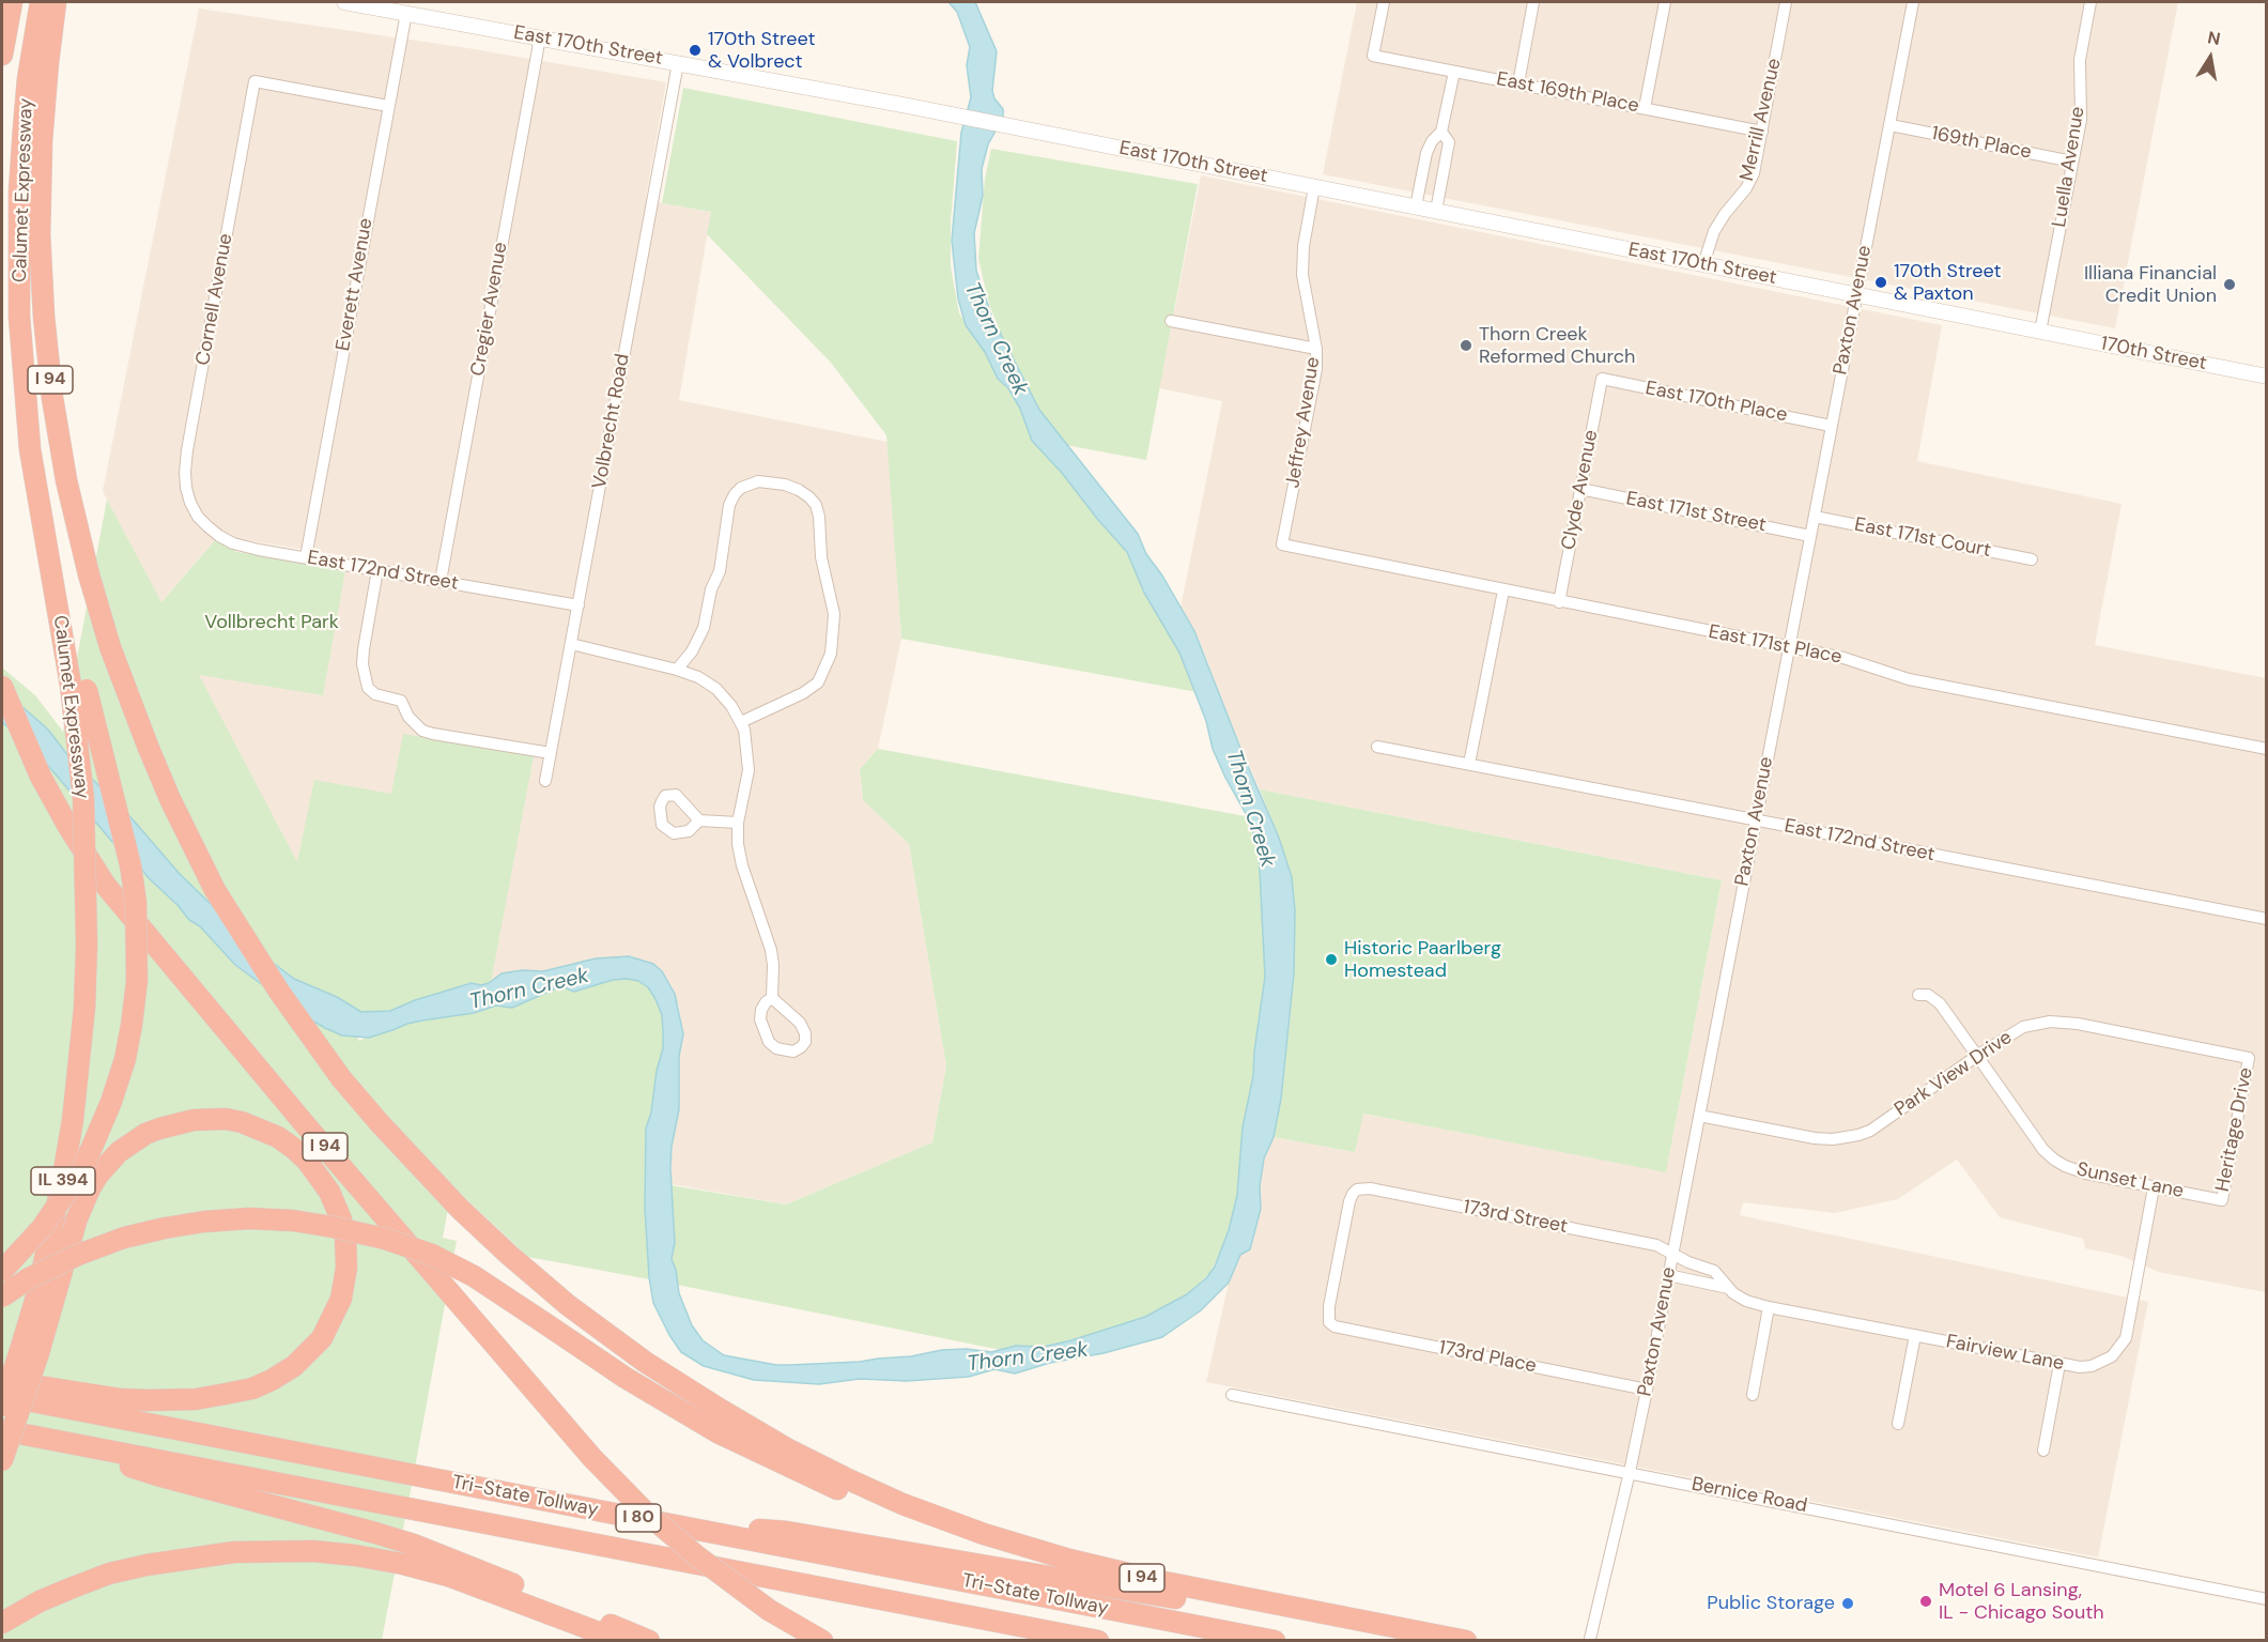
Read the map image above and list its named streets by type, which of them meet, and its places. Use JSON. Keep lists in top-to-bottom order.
{
  "streets": {
    "highway": [
      "Calumet Expressway",
      "I 94",
      "IL 394",
      "Tri-State Tollway",
      "I 80"
    ],
    "street": [
      "East 170th Street",
      "East 169th Place",
      "Merrill Avenue",
      "169th Place",
      "Luella Avenue",
      "Everett Avenue",
      "Cornell Avenue",
      "Cregier Avenue",
      "Paxton Avenue",
      "170th Street",
      "East 170th Place",
      "Volbrecht Road",
      "Jeffrey Avenue",
      "Clyde Avenue",
      "East 171st Street",
      "East 171st Court",
      "East 172nd Street",
      "East 171st Place",
      "Park View Drive",
      "Heritage Drive",
      "Sunset Lane",
      "173rd Street",
      "Fairview Lane",
      "173rd Place",
      "Bernice Road"
    ]
  },
  "crossings": [
    ["East 170th Street", "Merrill Avenue"],
    ["East 170th Street", "Luella Avenue"],
    ["East 170th Street", "Everett Avenue"],
    ["East 170th Street", "Cregier Avenue"],
    ["East 170th Street", "Paxton Avenue"],
    ["East 170th Street", "170th Street"],
    ["East 170th Street", "Volbrecht Road"],
    ["East 170th Street", "Jeffrey Avenue"],
    ["East 169th Place", "Merrill Avenue"],
    ["169th Place", "Luella Avenue"],
    ["169th Place", "Paxton Avenue"],
    ["Luella Avenue", "170th Street"],
    ["Everett Avenue", "Cornell Avenue"],
    ["Everett Avenue", "East 172nd Street"],
    ["Cornell Avenue", "East 172nd Street"],
    ["Cregier Avenue", "East 172nd Street"],
    ["Paxton Avenue", "East 170th Place"],
    ["Paxton Avenue", "East 171st Street"],
    ["Paxton Avenue", "East 171st Court"],
    ["Paxton Avenue", "East 172nd Street"],
    ["Paxton Avenue", "East 171st Place"],
    ["Paxton Avenue", "Park View Drive"],
    ["Paxton Avenue", "173rd Street"],
    ["Paxton Avenue", "Fairview Lane"],
    ["Paxton Avenue", "173rd Place"],
    ["Paxton Avenue", "Bernice Road"],
    ["East 170th Place", "Clyde Avenue"],
    ["Volbrecht Road", "East 172nd Street"],
    ["Jeffrey Avenue", "East 171st Place"],
    ["Clyde Avenue", "East 171st Street"],
    ["Clyde Avenue", "East 171st Place"],
    ["Park View Drive", "Heritage Drive"],
    ["Park View Drive", "Sunset Lane"],
    ["Heritage Drive", "Sunset Lane"],
    ["Sunset Lane", "Fairview Lane"],
    ["173rd Street", "Fairview Lane"],
    ["173rd Street", "173rd Place"]
  ],
  "water": ["Thorn Creek"],
  "parks": ["Vollbrecht Park"],
  "places": [
    "170th Street & Volbrect",
    "170th Street & Paxton",
    "Illiana Financial Credit Union",
    "Thorn Creek Reformed Church",
    "Historic Paarlberg Homestead",
    "Motel 6 Lansing, IL - Chicago South",
    "Public Storage"
  ],
  "north": "top"
}
